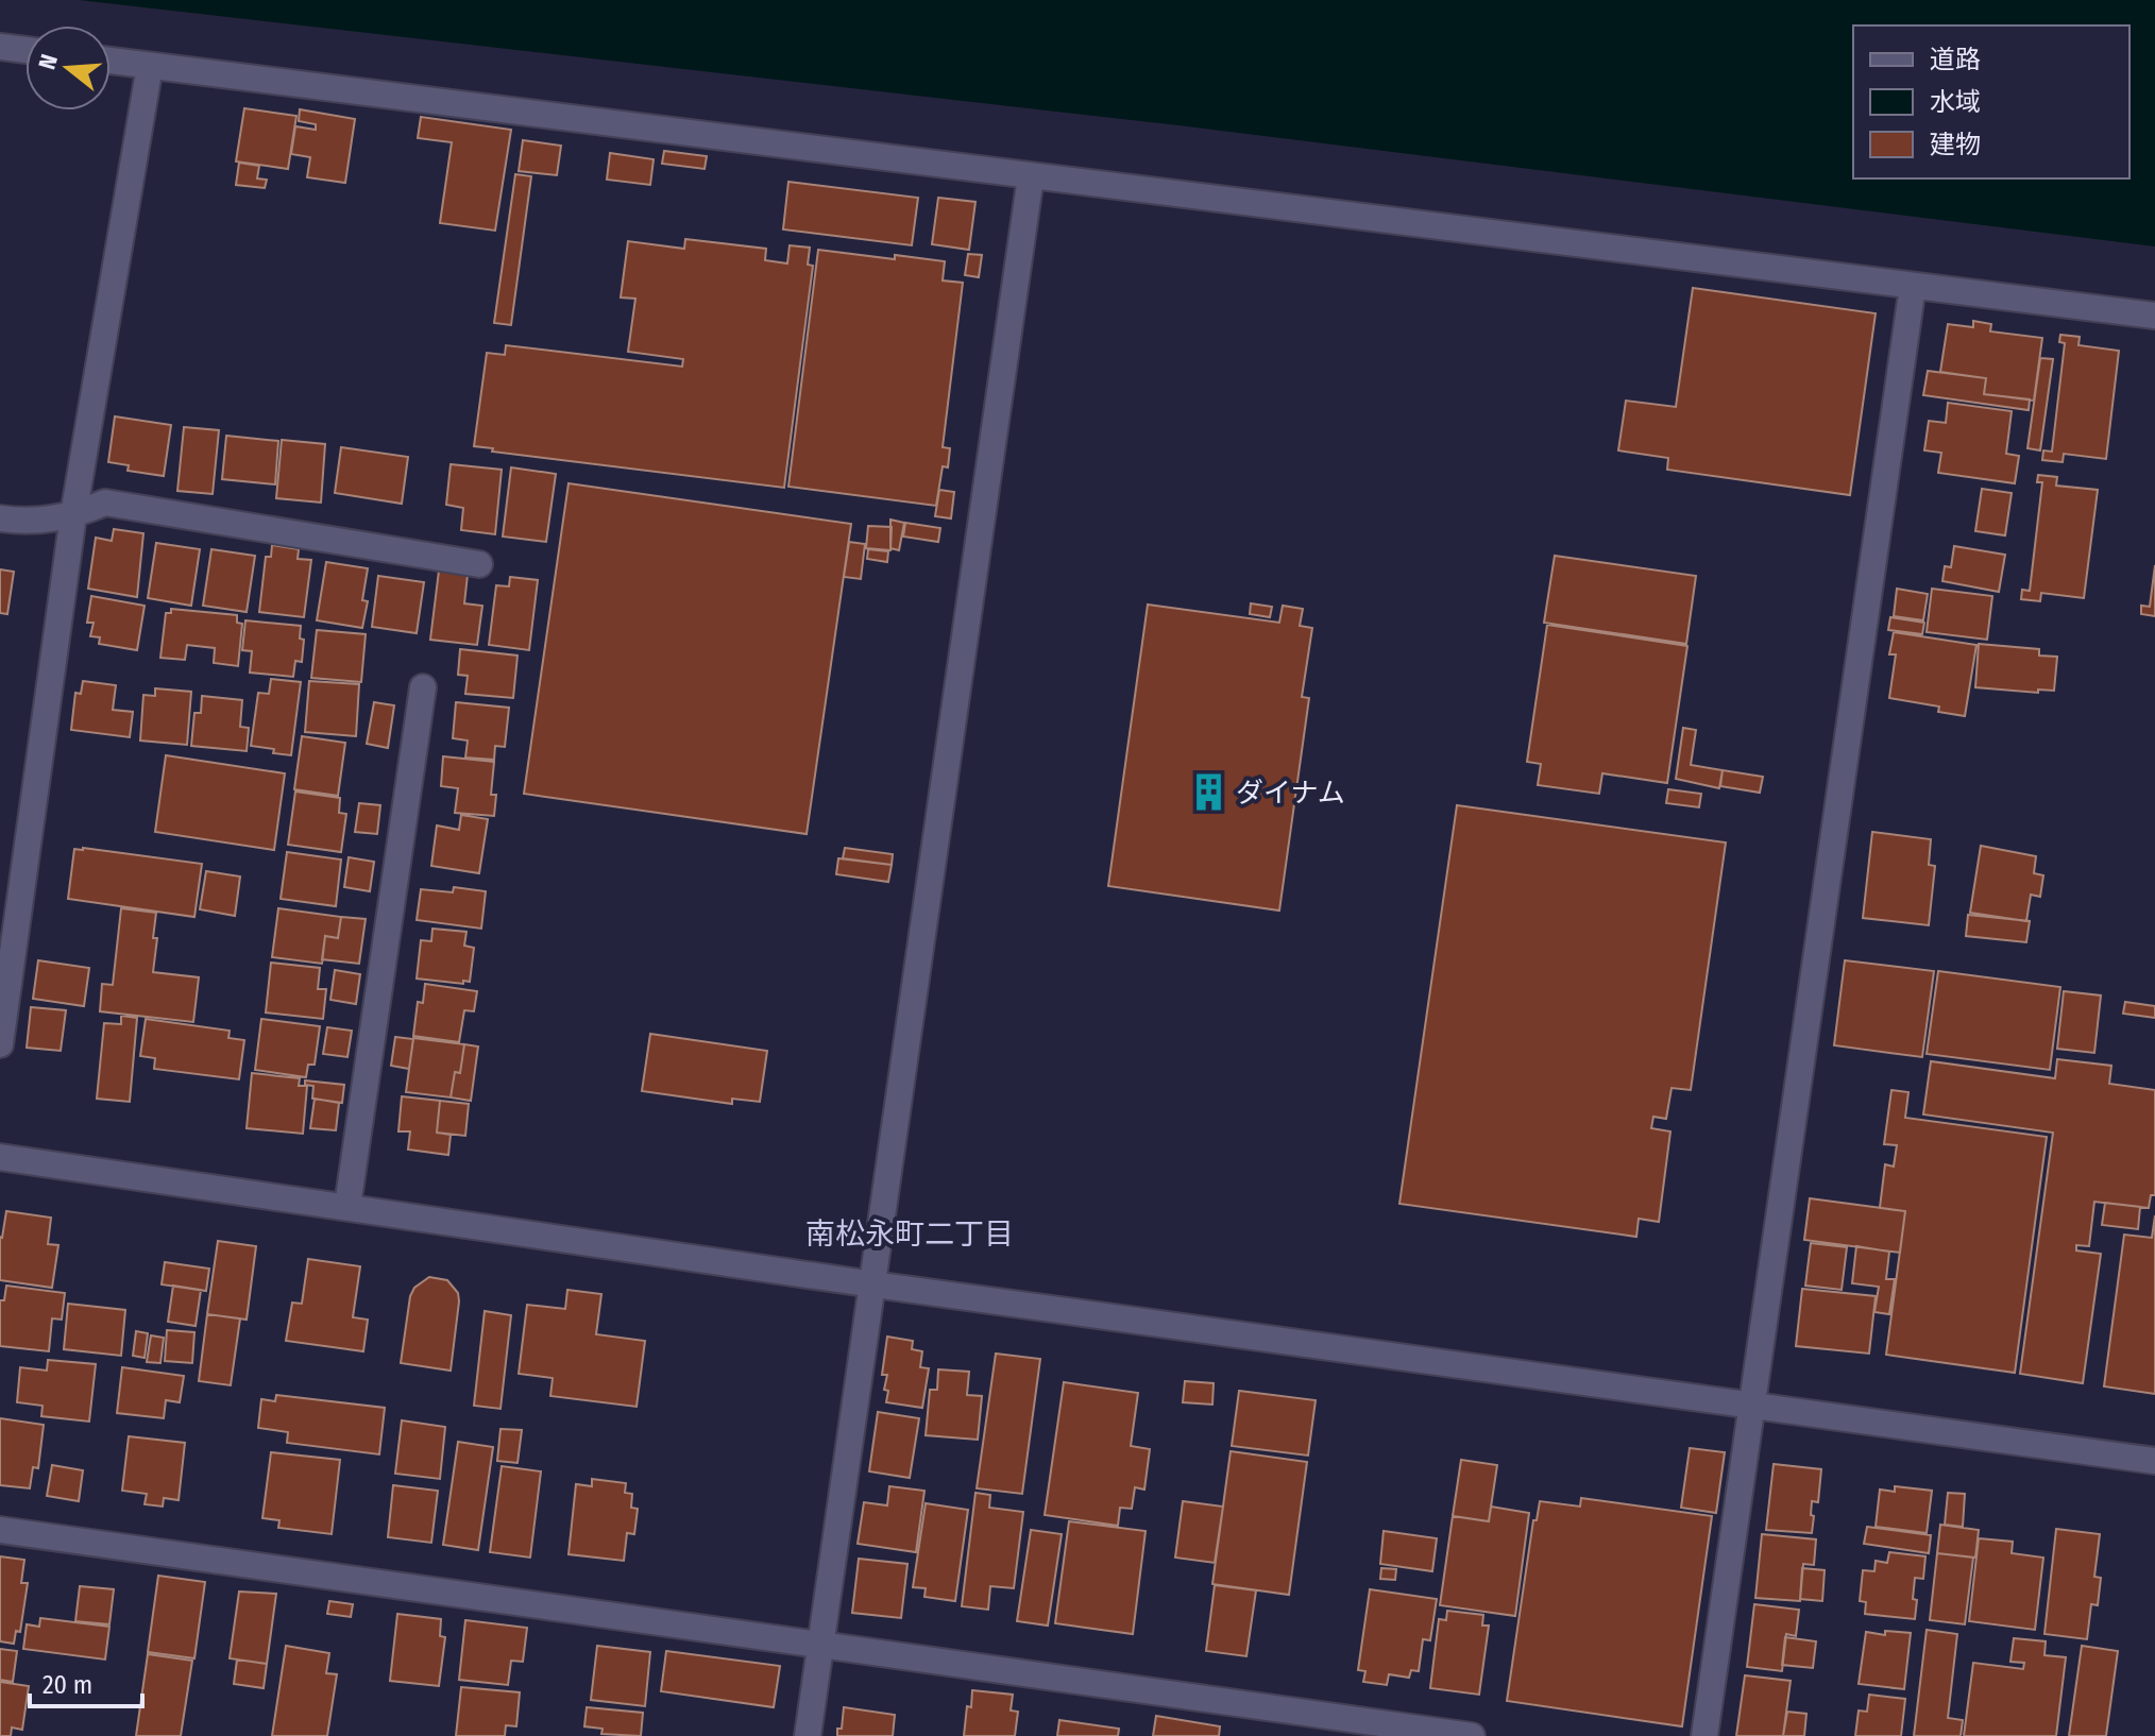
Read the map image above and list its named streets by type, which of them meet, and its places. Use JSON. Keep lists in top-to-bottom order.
{
  "districts": ["南松永町二丁目"],
  "places": {
    "building": ["ダイナム"]
  },
  "legend": ["道路", "水域", "建物"],
  "scale_bar": "20 m",
  "north": "left"
}
